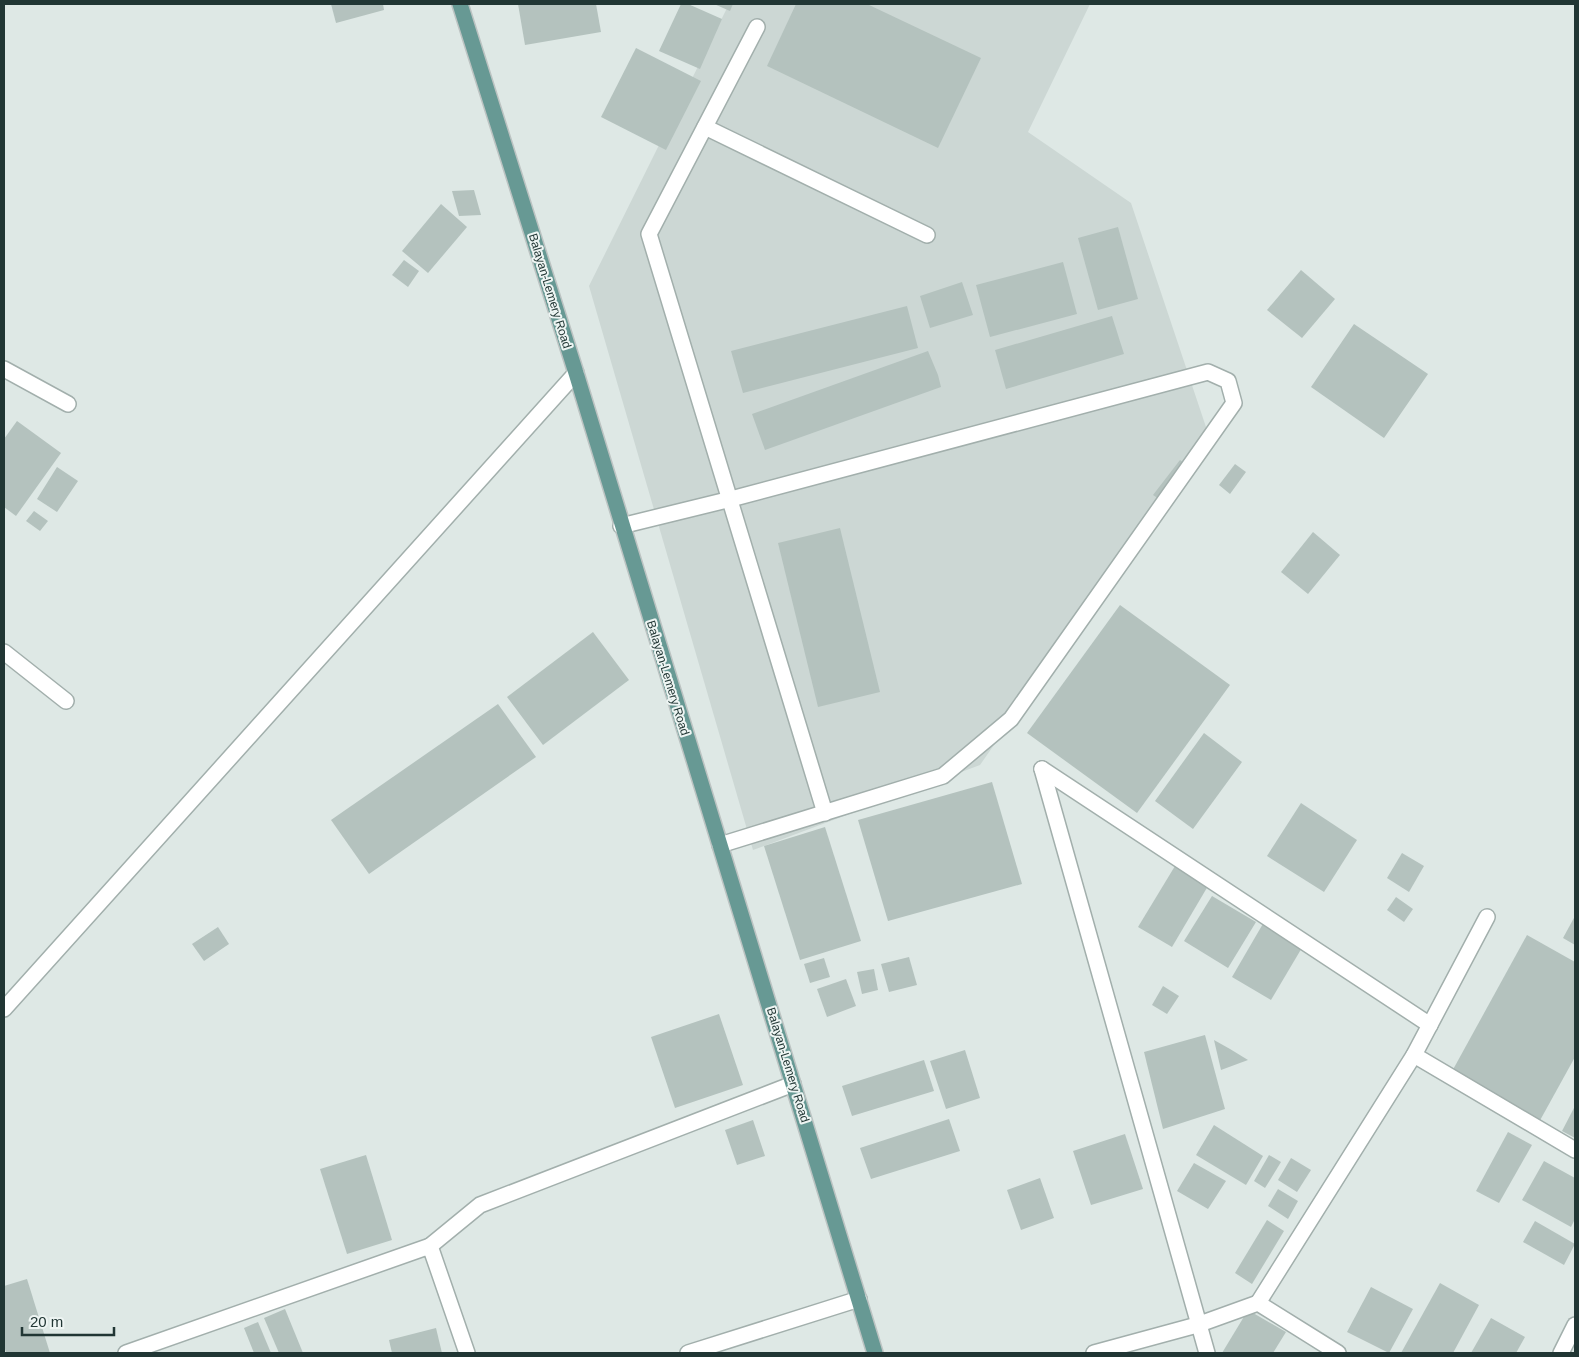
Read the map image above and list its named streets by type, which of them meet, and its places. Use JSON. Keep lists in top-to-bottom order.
{
  "streets": {
    "main road": ["Balayan-Lemery Road"]
  },
  "scale_bar": "20 m"
}
